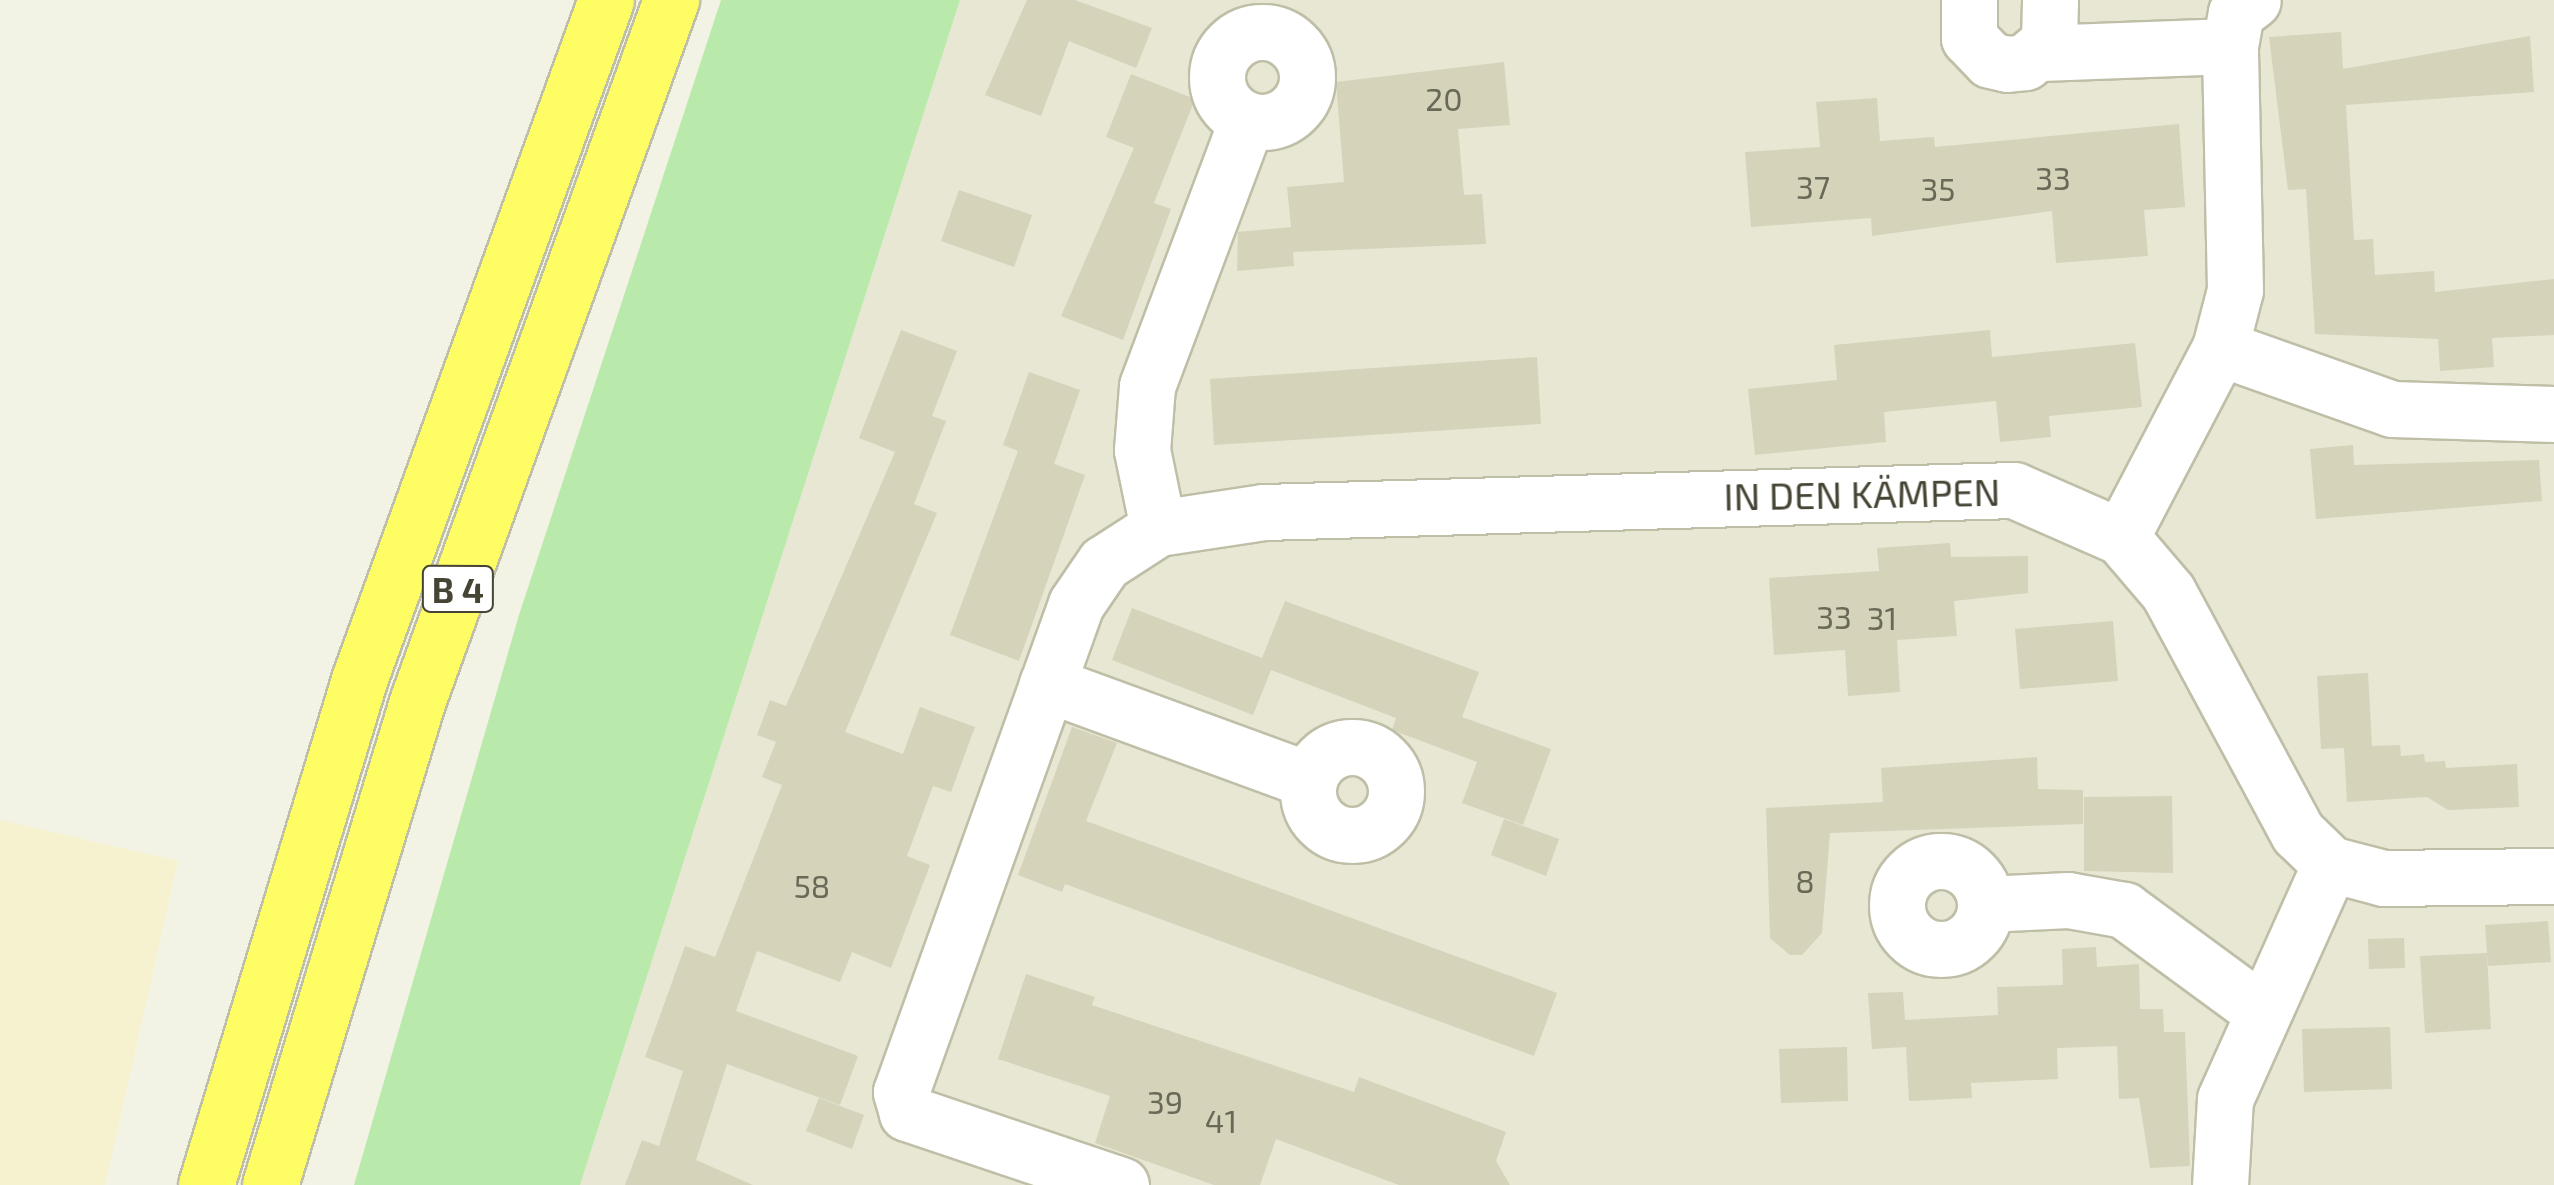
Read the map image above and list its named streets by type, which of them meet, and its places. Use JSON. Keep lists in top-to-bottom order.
{
  "streets": {
    "highway": ["B 4"],
    "street": ["IN DEN KÄMPEN"]
  },
  "house_numbers": [
    "20",
    "33",
    "37",
    "35",
    "33",
    "31",
    "8",
    "58",
    "39",
    "41"
  ]
}
